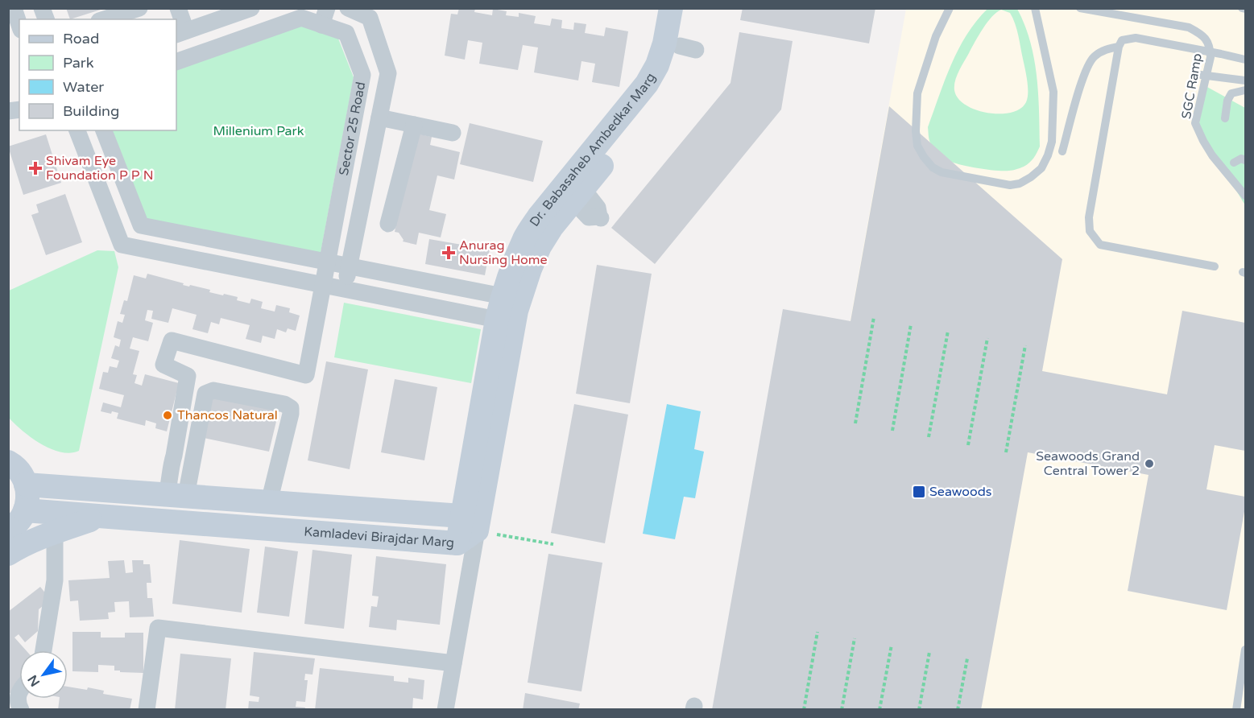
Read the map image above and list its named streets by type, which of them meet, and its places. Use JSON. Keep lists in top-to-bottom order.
{
  "streets": {
    "street": ["Sector 25 Road", "Dr. Babasaheb Ambedkar Marg", "Kamladevi Birajdar Marg"],
    "lane": ["SGC Ramp"]
  },
  "crossings": [
    ["Sector 25 Road", "Kamladevi Birajdar Marg"],
    ["Dr. Babasaheb Ambedkar Marg", "Kamladevi Birajdar Marg"]
  ],
  "parks": ["Millenium Park"],
  "places": {
    "health": ["Shivam Eye Foundation P P N", "Anurag Nursing Home"],
    "other": ["Thancos Natural", "Seawoods Grand Central Tower 2"],
    "transit": ["Seawoods"]
  },
  "legend": [
    "Road",
    "Park",
    "Water",
    "Building"
  ],
  "north": "bottom left"
}
